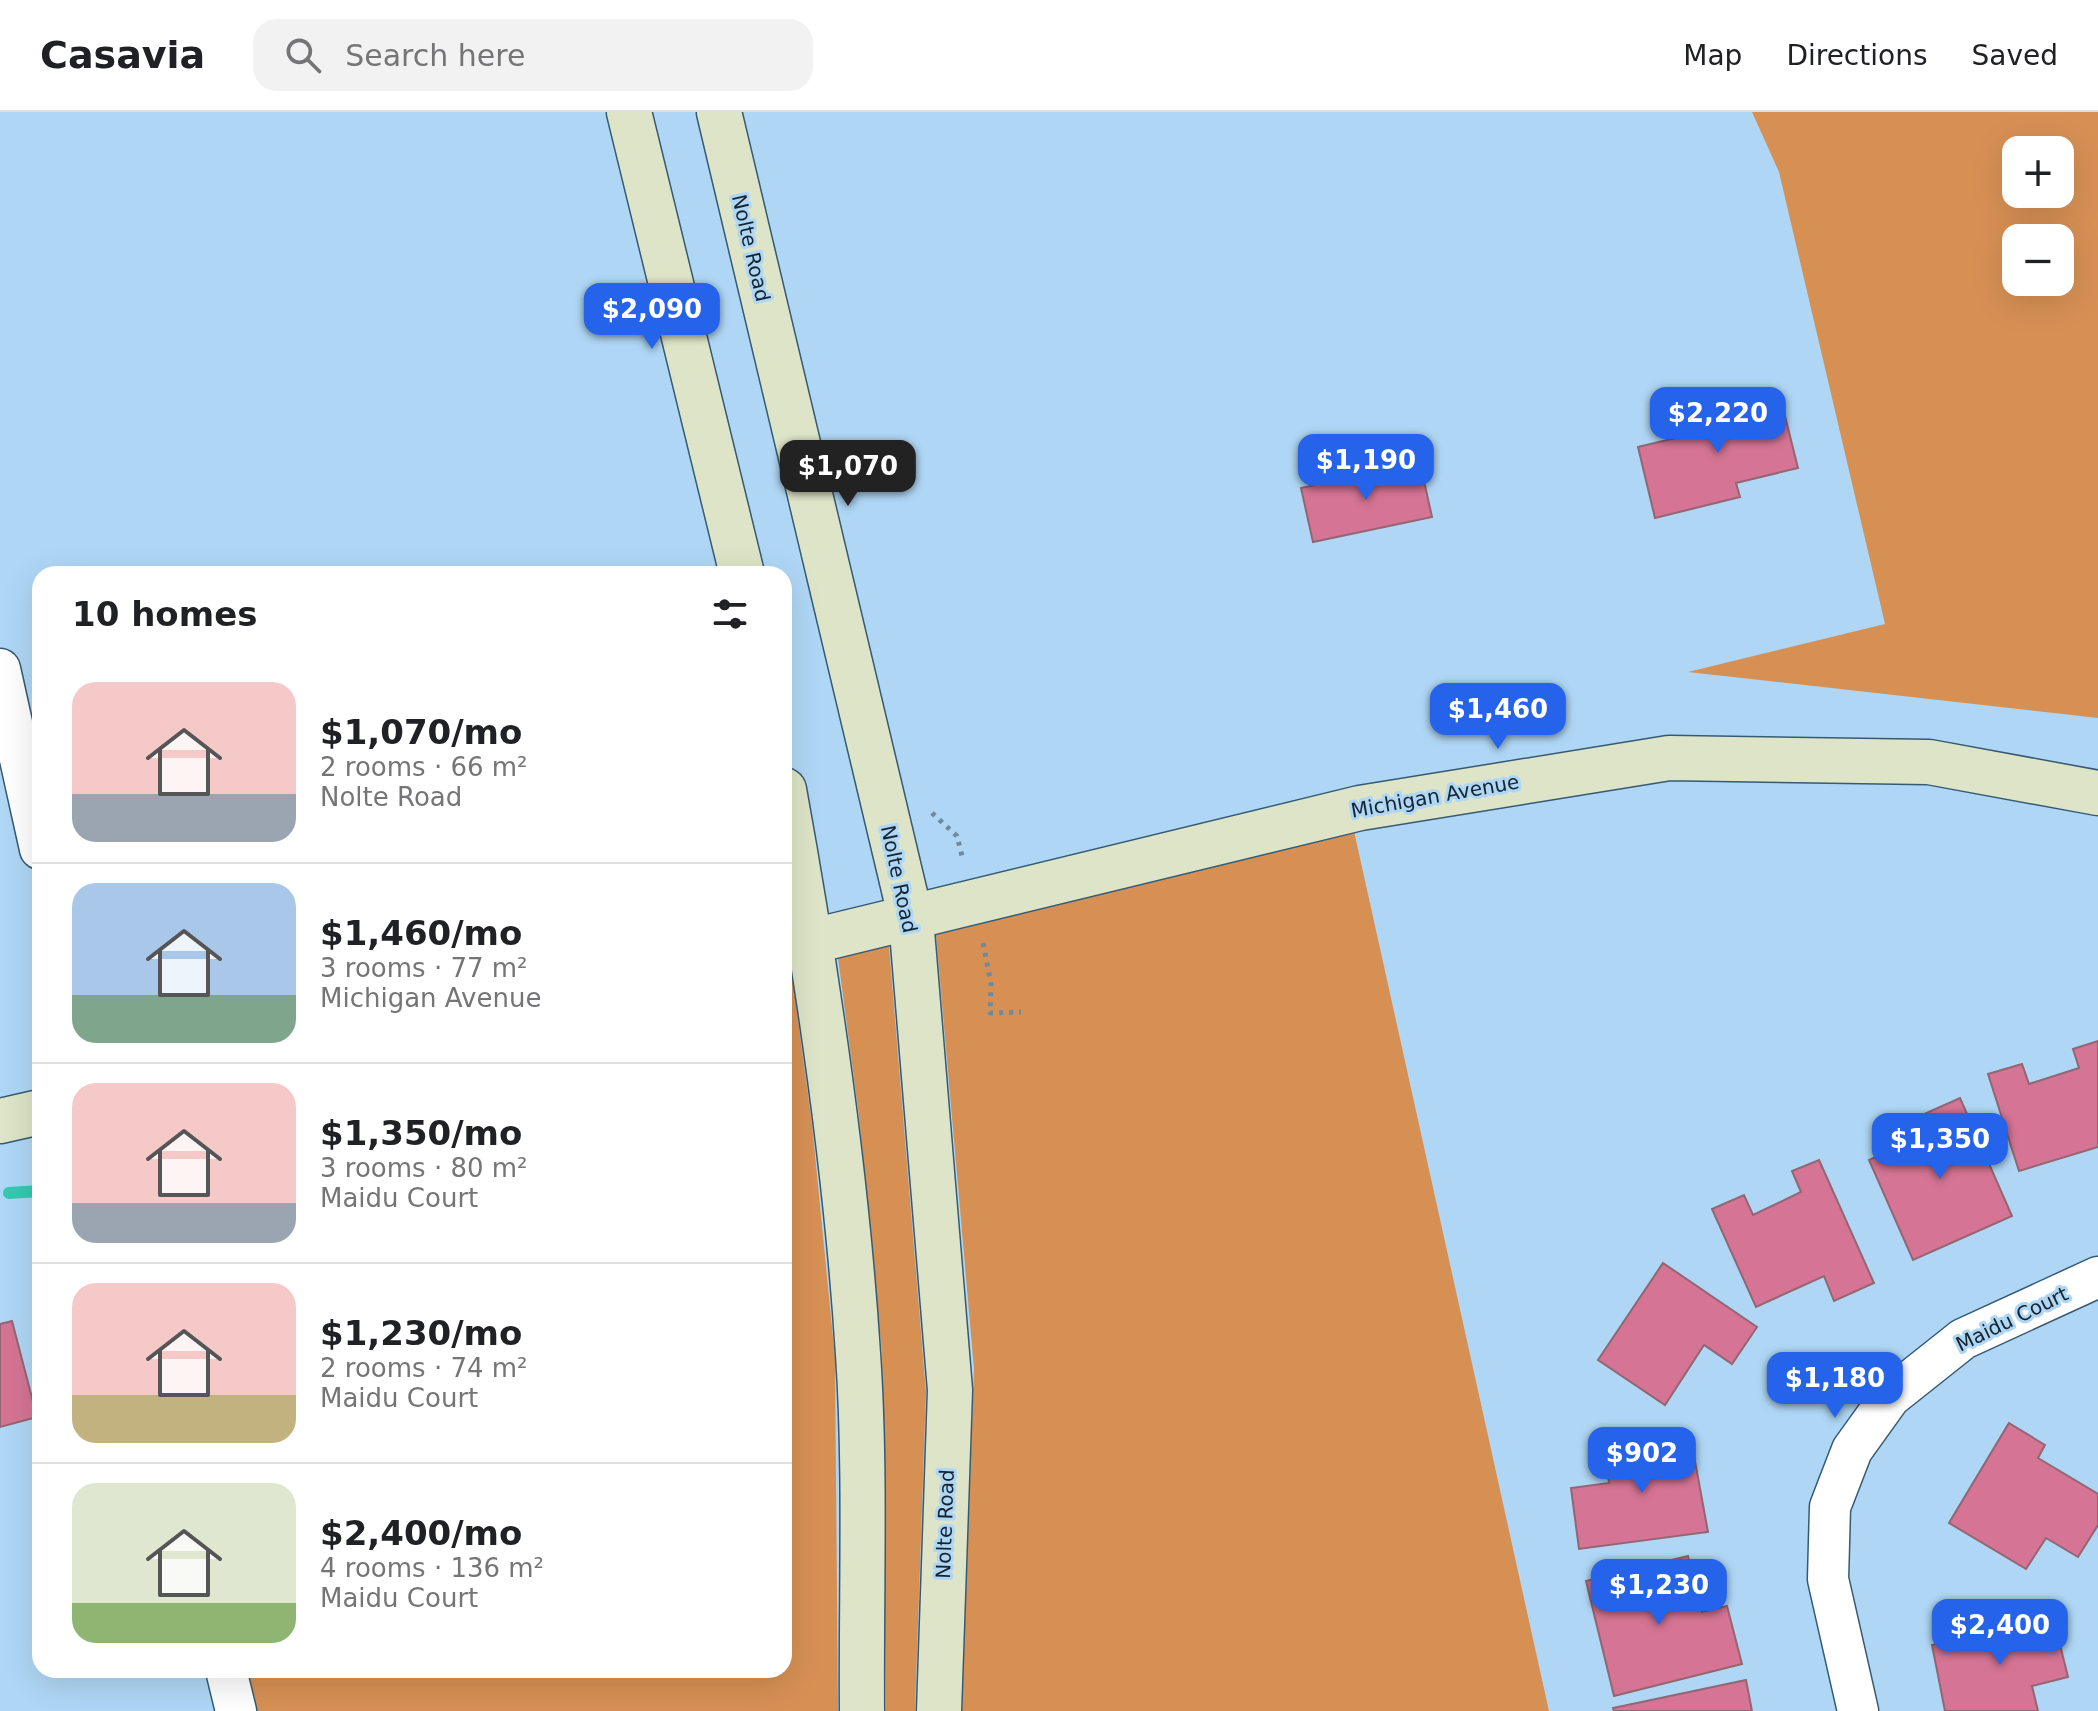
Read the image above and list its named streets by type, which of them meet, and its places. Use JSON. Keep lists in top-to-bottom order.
{
  "streets": {
    "street": ["Nolte Road", "Michigan Avenue", "Maidu Court"]
  },
  "crossings": [
    ["Nolte Road", "Michigan Avenue"]
  ],
  "page": {
    "header": "Casavia",
    "search": "Search here",
    "nav": ["Map", "Directions", "Saved"],
    "map_buttons": ["+", "−"],
    "price": [
      "$2,090",
      "$2,220",
      "$1,190",
      "$1,070",
      "$1,460",
      "$1,350",
      "$1,180",
      "$902",
      "$1,230",
      "$2,400"
    ],
    "heading": "10 homes",
    "list": [
      {
        "name": "$1,070/mo",
        "note": "2 rooms · 66 m² · Nolte Road"
      },
      {
        "name": "$1,460/mo",
        "note": "3 rooms · 77 m² · Michigan Avenue"
      },
      {
        "name": "$1,350/mo",
        "note": "3 rooms · 80 m² · Maidu Court"
      },
      {
        "name": "$1,230/mo",
        "note": "2 rooms · 74 m² · Maidu Court"
      },
      {
        "name": "$2,400/mo",
        "note": "4 rooms · 136 m² · Maidu Court"
      }
    ]
  }
}
